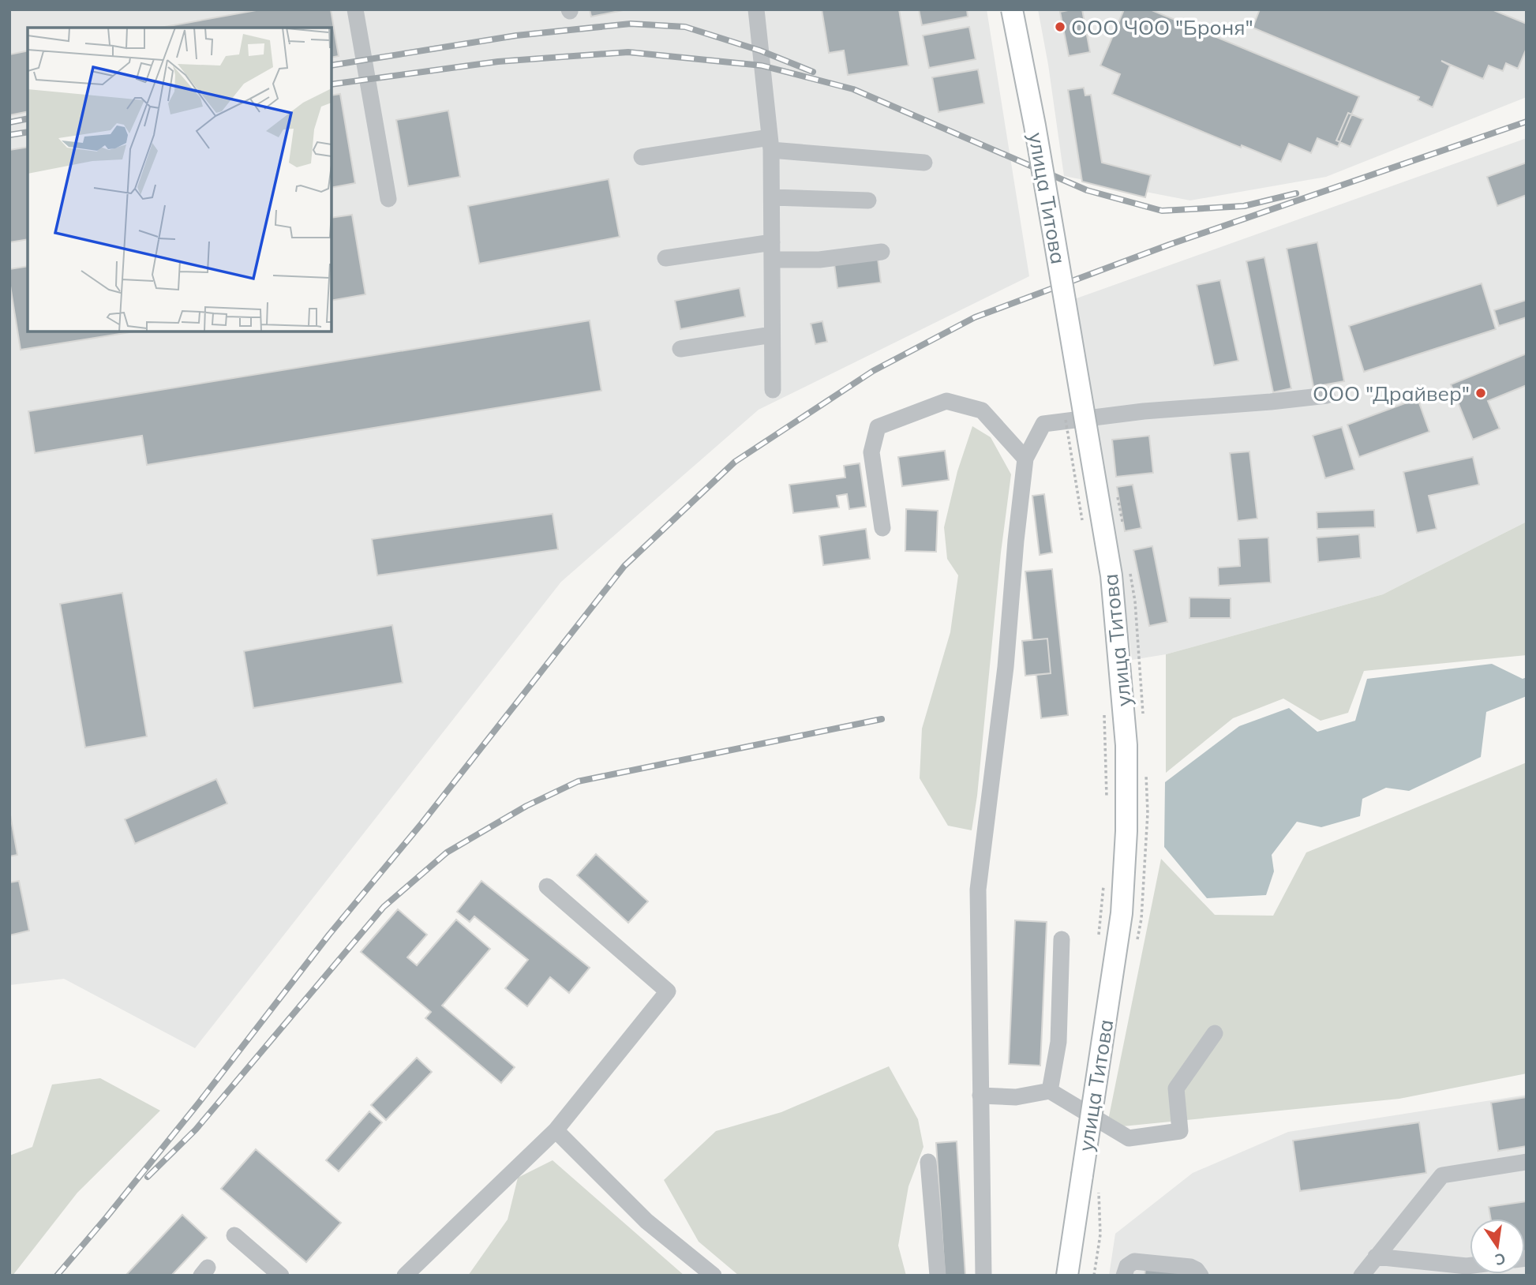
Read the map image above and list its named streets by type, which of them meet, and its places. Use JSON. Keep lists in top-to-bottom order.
{
  "streets": {
    "main road": ["улица Титова"]
  },
  "places": ["ООО ЧОО \"Броня\"", "ООО \"Драйвер\""],
  "north": "bottom"
}
